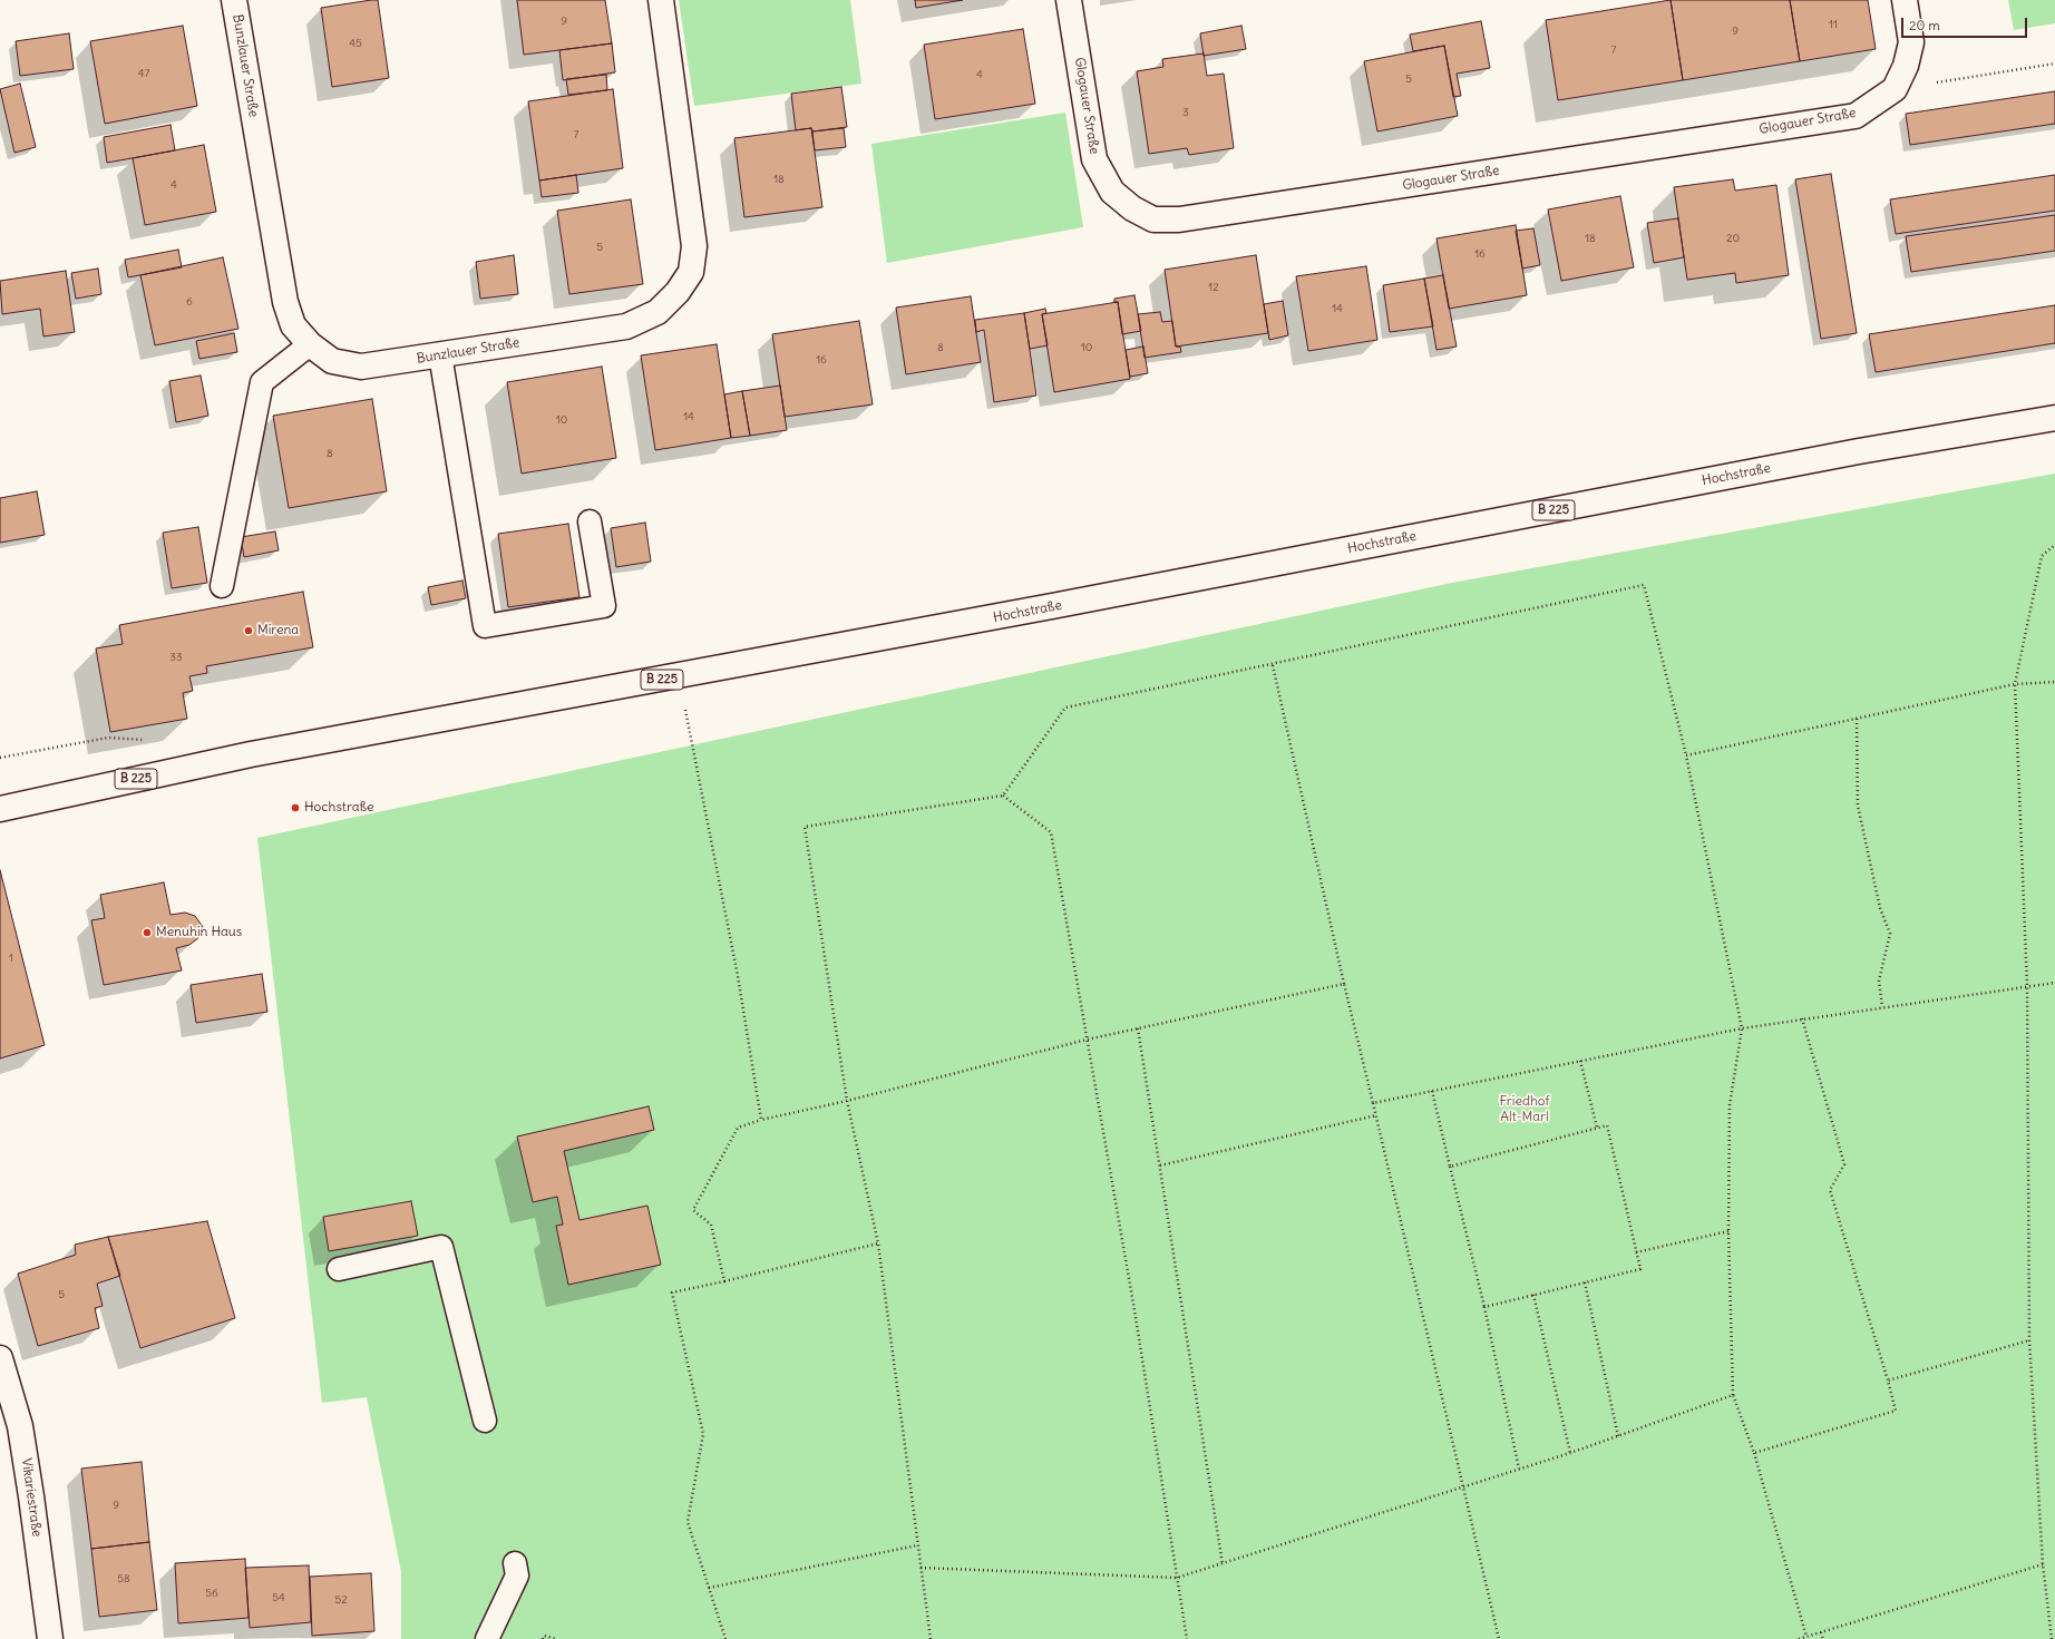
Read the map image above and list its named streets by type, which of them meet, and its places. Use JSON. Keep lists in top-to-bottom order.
{
  "streets": {
    "street": [
      "Bunzlauer Straße",
      "Glogauer Straße",
      "Hochstraße",
      "B 225",
      "Vikariestraße"
    ]
  },
  "parks": ["Friedhof Alt-Marl"],
  "places": ["Mirena", "Hochstraße", "Menuhin Haus"],
  "house_numbers": [
    "9",
    "11",
    "9",
    "45",
    "7",
    "47",
    "4",
    "5",
    "3",
    "7",
    "18",
    "4",
    "18",
    "20",
    "5",
    "16",
    "12",
    "6",
    "14",
    "8",
    "10",
    "16",
    "14",
    "10",
    "8",
    "33",
    "1",
    "5",
    "9",
    "58",
    "56",
    "54",
    "52"
  ],
  "scale_bar": "20 m"
}
